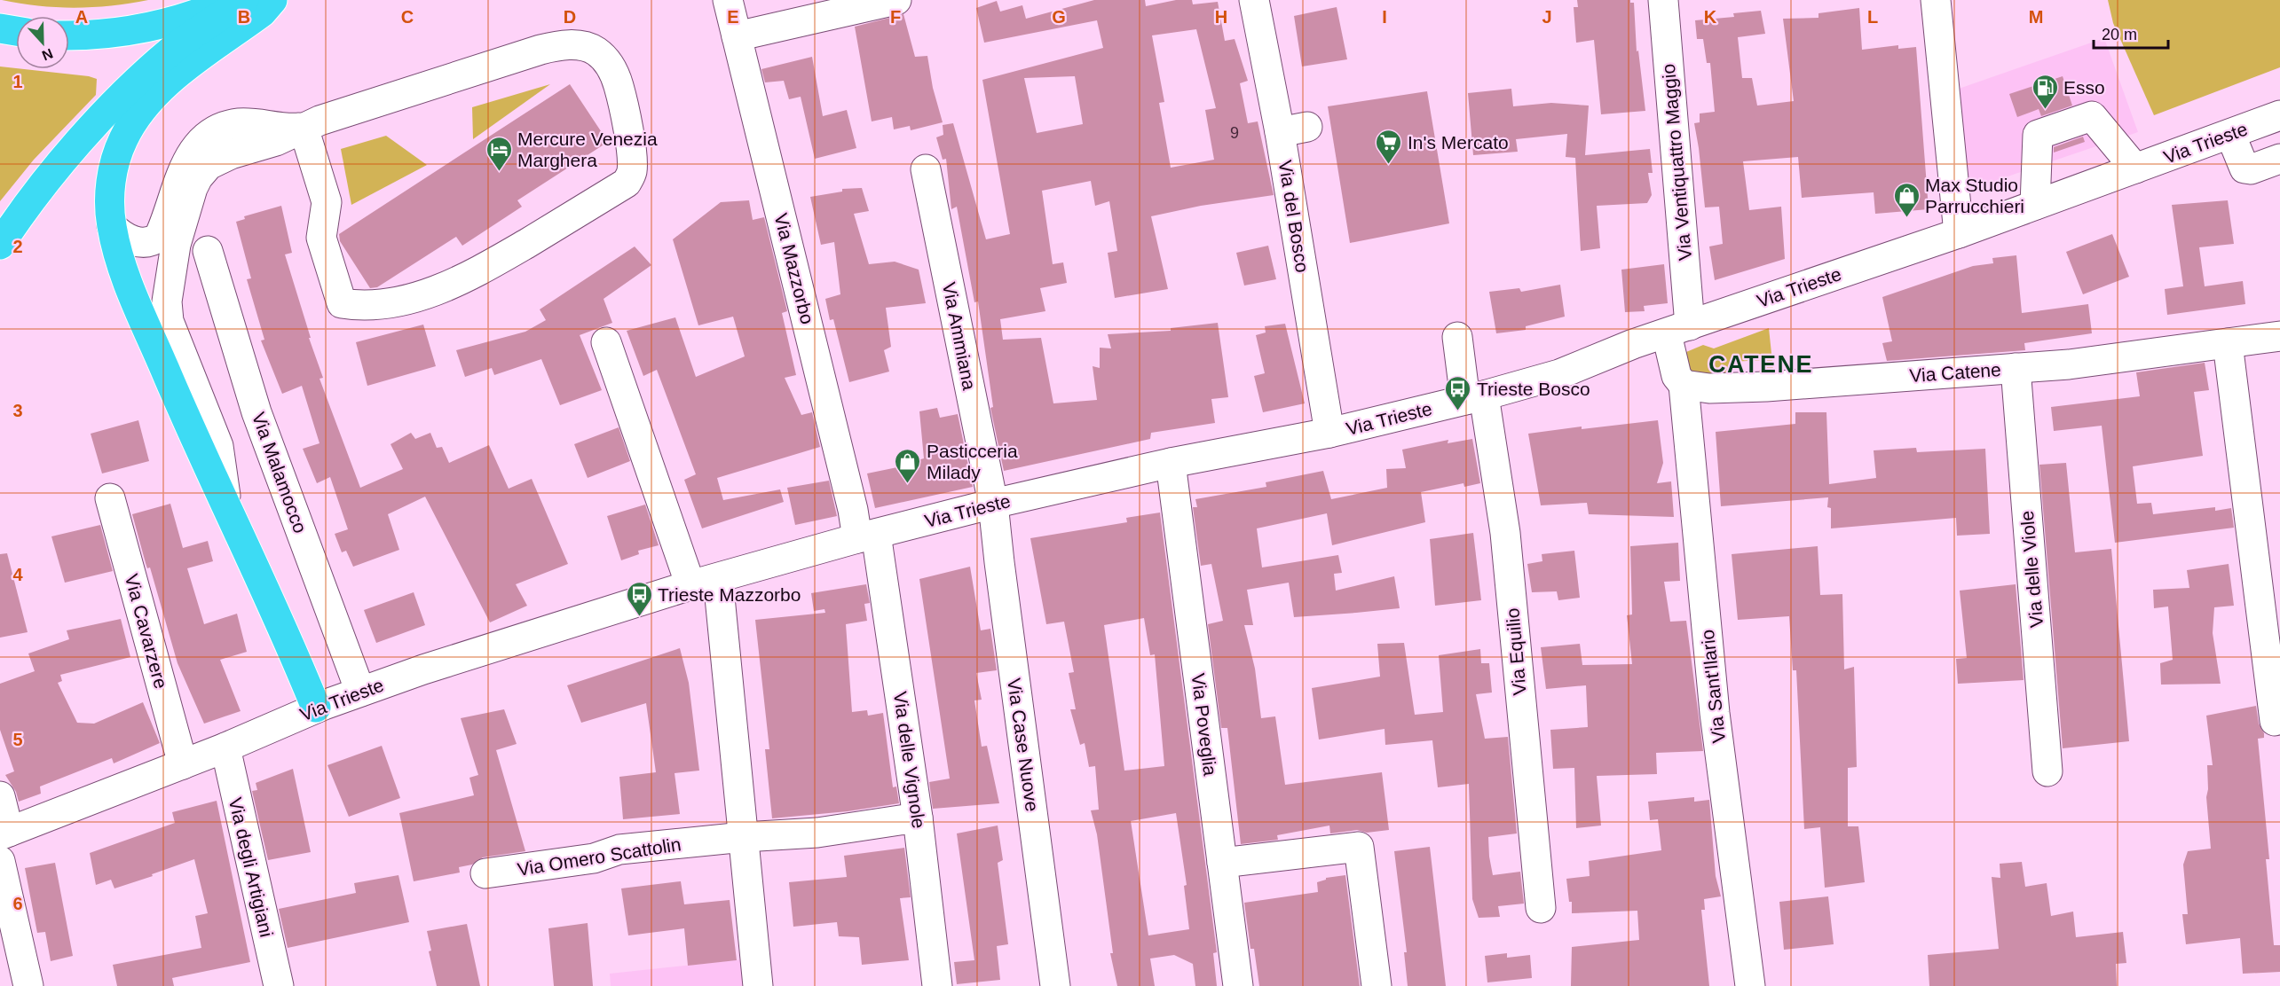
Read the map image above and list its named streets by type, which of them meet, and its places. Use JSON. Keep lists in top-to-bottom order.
{
  "streets": {
    "street": [
      "Via Trieste",
      "Via Ventiquattro Maggio",
      "Via del Bosco",
      "Via Mazzorbo",
      "Via Ammiana",
      "Via Catene",
      "Via Malamocco",
      "Via delle Viole",
      "Via Cavarzere",
      "Via Equilio",
      "Via Sant'Ilario",
      "Via Poveglia",
      "Via Case Nuove",
      "Via delle Vignole",
      "Via Omero Scattolin",
      "Via degli Artigiani"
    ]
  },
  "crossings": [
    ["Via Trieste", "Via Ventiquattro Maggio"],
    ["Via Trieste", "Via del Bosco"],
    ["Via Trieste", "Via Mazzorbo"],
    ["Via Trieste", "Via Ammiana"],
    ["Via Trieste", "Via Malamocco"],
    ["Via Trieste", "Via Cavarzere"],
    ["Via Trieste", "Via Equilio"],
    ["Via Trieste", "Via Poveglia"],
    ["Via Trieste", "Via Case Nuove"],
    ["Via Trieste", "Via delle Vignole"],
    ["Via Trieste", "Via degli Artigiani"],
    ["Via Mazzorbo", "Via delle Vignole"],
    ["Via Ammiana", "Via Case Nuove"],
    ["Via Catene", "Via delle Viole"],
    ["Via Catene", "Via Sant'Ilario"],
    ["Via delle Vignole", "Via Omero Scattolin"]
  ],
  "districts": ["CATENE"],
  "places": {
    "fuel station": ["Esso"],
    "supermarket": ["In's Mercato"],
    "hotel": ["Mercure Venezia Marghera"],
    "shop": ["Max Studio Parrucchieri", "Pasticceria Milady"],
    "bus stop": ["Trieste Bosco", "Trieste Mazzorbo"]
  },
  "house_numbers": ["9"],
  "scale_bar": "20 m",
  "north": "bottom",
  "grid": {
    "columns": [
      "A",
      "B",
      "C",
      "D",
      "E",
      "F",
      "G",
      "H",
      "I",
      "J",
      "K",
      "L",
      "M"
    ],
    "rows": [
      "1",
      "2",
      "3",
      "4",
      "5",
      "6"
    ]
  }
}
